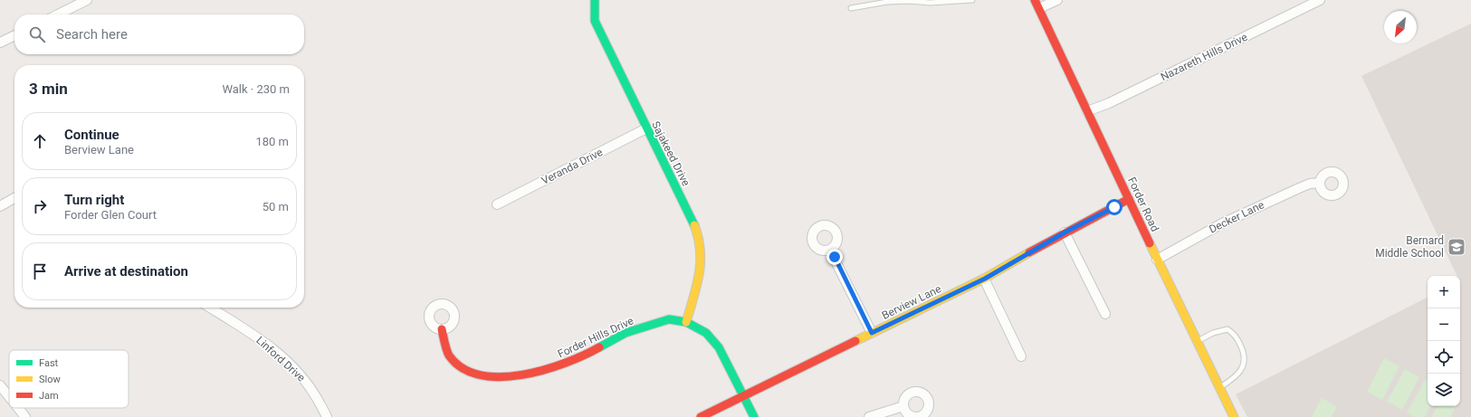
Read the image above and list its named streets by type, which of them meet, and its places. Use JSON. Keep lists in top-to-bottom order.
{
  "streets": {
    "street": [
      "Nazareth Hills Drive",
      "Sajakeed Drive",
      "Veranda Drive",
      "Forder Road",
      "Decker Lane",
      "Berview Lane",
      "Forder Hills Drive",
      "Linford Drive"
    ]
  },
  "crossings": [
    ["Nazareth Hills Drive", "Forder Road"],
    ["Sajakeed Drive", "Veranda Drive"],
    ["Sajakeed Drive", "Forder Hills Drive"],
    ["Forder Road", "Decker Lane"],
    ["Forder Road", "Berview Lane"],
    ["Berview Lane", "Forder Hills Drive"]
  ],
  "places": {
    "school or university": ["Bernard Middle School"]
  },
  "legend": ["Fast", "Slow", "Jam"],
  "north": "bottom left",
  "page": {
    "search": "Search here",
    "heading": ["3 min", "Walk · 230 m"],
    "list": [
      ["Continue", "Berview Lane", "180 m"],
      ["Turn right", "Forder Glen Court", "50 m"],
      "Arrive at destination"
    ],
    "map_buttons": ["+", "−"]
  }
}
